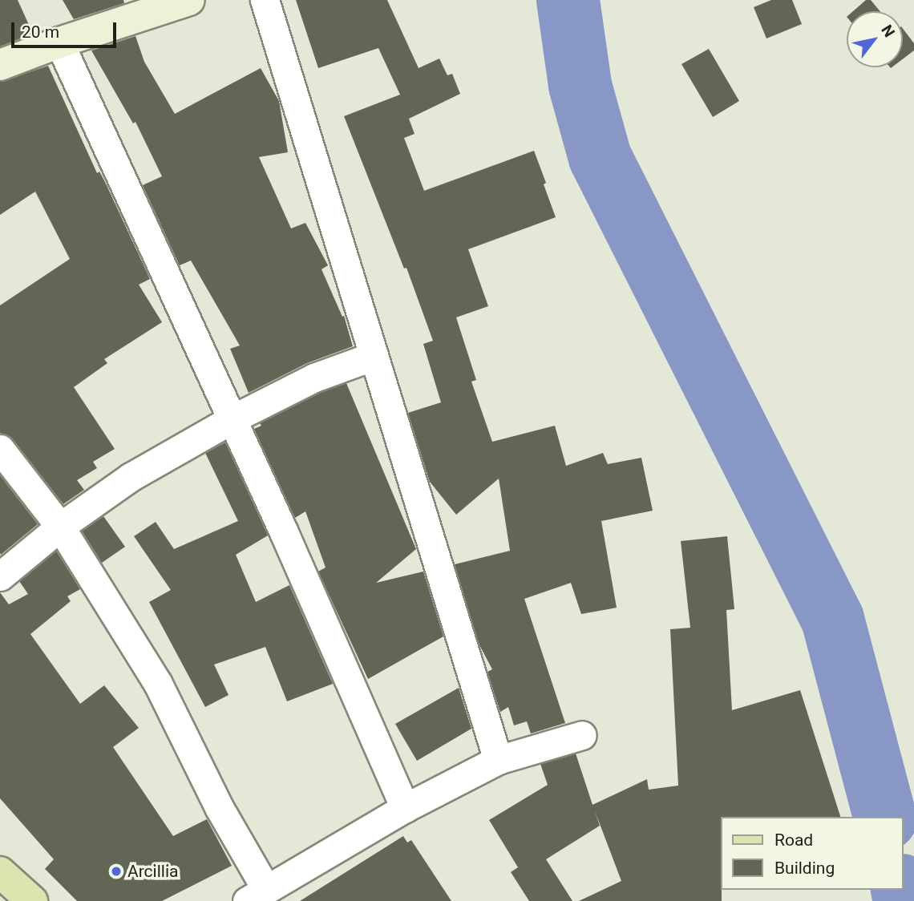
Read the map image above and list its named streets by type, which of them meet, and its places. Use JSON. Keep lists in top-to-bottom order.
{
  "places": ["Arcillia"],
  "legend": ["Road", "Building"],
  "scale_bar": "20 m",
  "north": "top right"
}
